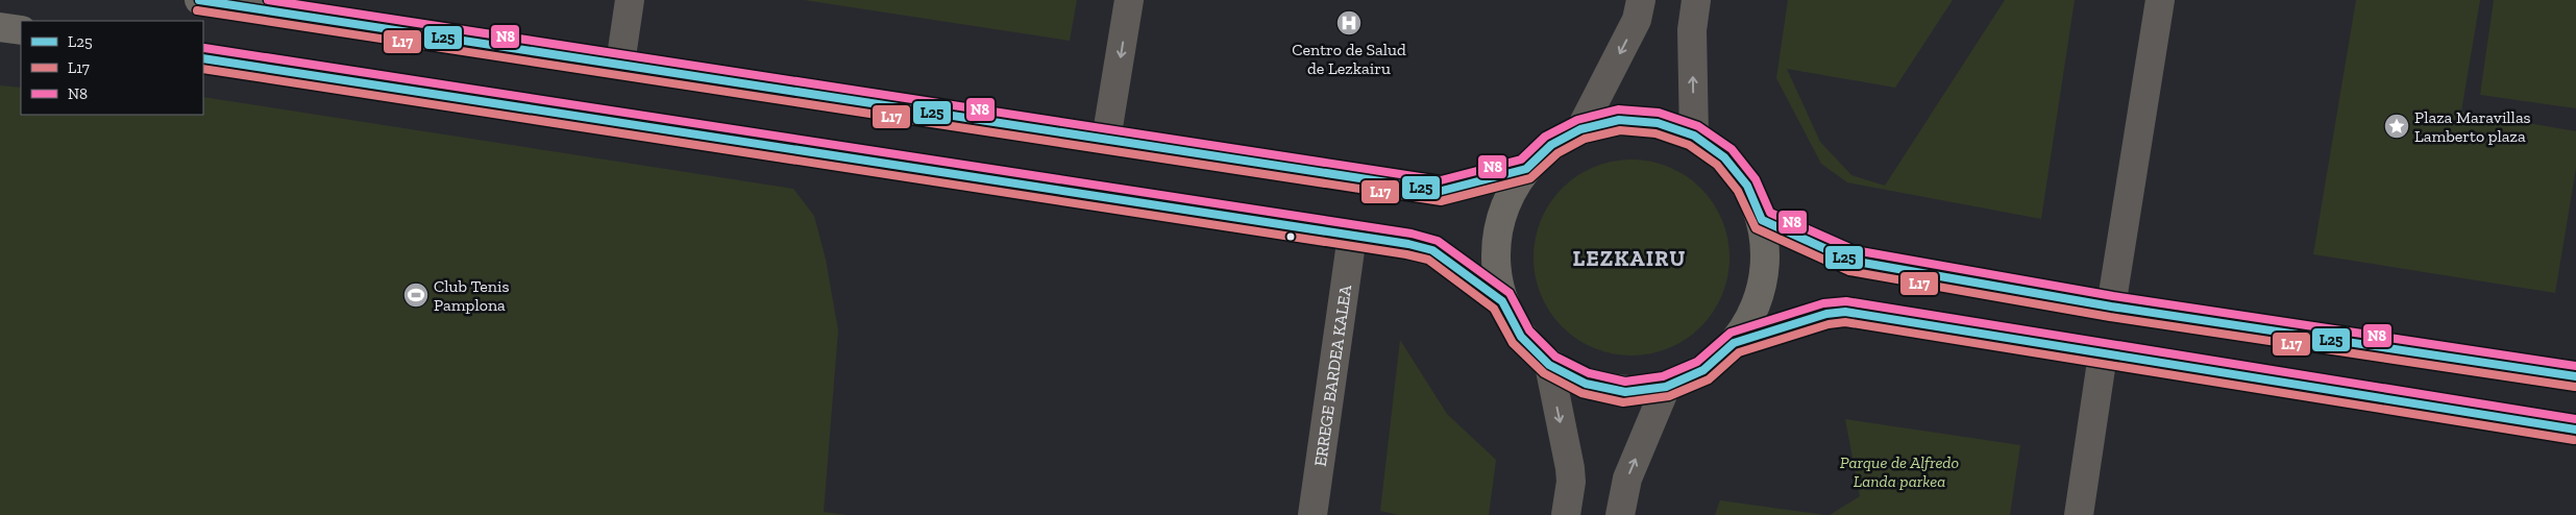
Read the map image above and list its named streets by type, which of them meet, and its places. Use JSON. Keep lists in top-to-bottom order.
{
  "streets": {
    "street": ["ERREGE BARDEA KALEA"]
  },
  "districts": ["LEZKAIRU"],
  "parks": ["Parque de Alfredo Landa parkea"],
  "places": {
    "hospital": ["Centro de Salud de Lezkairu"],
    "place": ["Plaza Maravillas Lamberto plaza"],
    "sports": ["Club Tenis Pamplona"]
  },
  "lines": ["transit line L25", "transit line N8", "transit line L17"],
  "legend": ["L25", "L17", "N8"]
}
